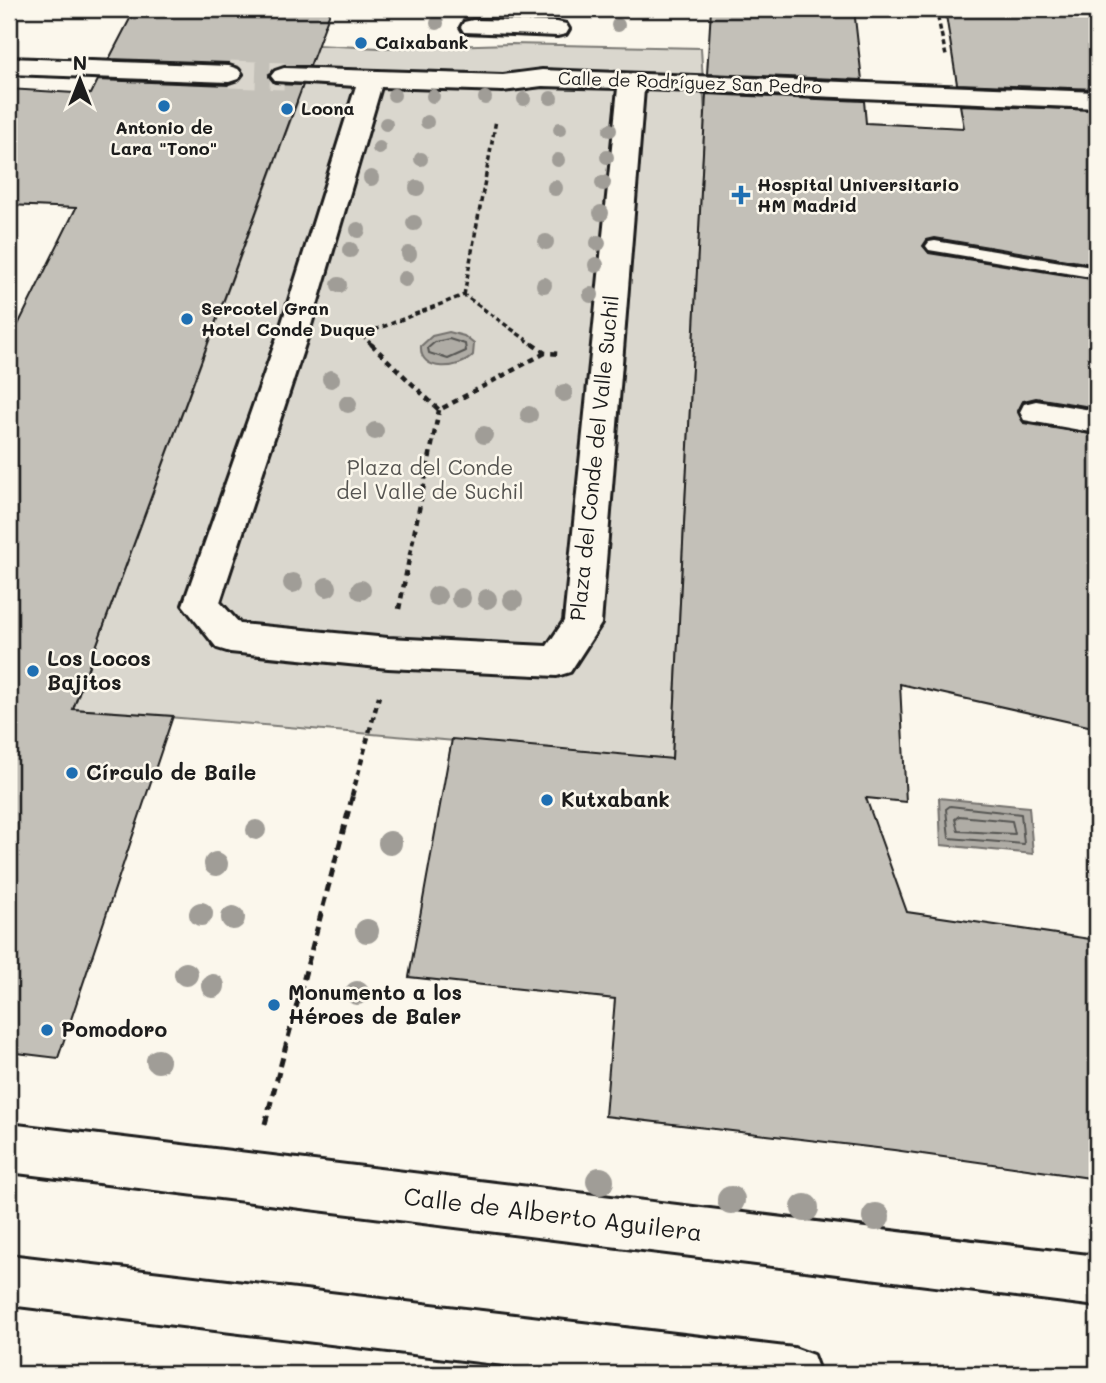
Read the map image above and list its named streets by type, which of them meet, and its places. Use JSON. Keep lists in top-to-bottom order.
{
  "streets": {
    "street": ["Calle de Rodríguez San Pedro", "Plaza del Conde del Valle Suchil", "Calle de Alberto Aguilera"]
  },
  "crossings": [
    ["Calle de Rodríguez San Pedro", "Plaza del Conde del Valle Suchil"]
  ],
  "parks": ["Plaza del Conde del Valle de Suchil"],
  "places": {
    "other": [
      "Caixabank",
      "Antonio de Lara \"Tono\"",
      "Loona",
      "Sercotel Gran Hotel Conde Duque",
      "Los Locos Bajitos",
      "Círculo de Baile",
      "Kutxabank",
      "Monumento a los Héroes de Baler",
      "Pomodoro"
    ],
    "health": ["Hospital Universitario HM Madrid"]
  },
  "north": "top"
}
